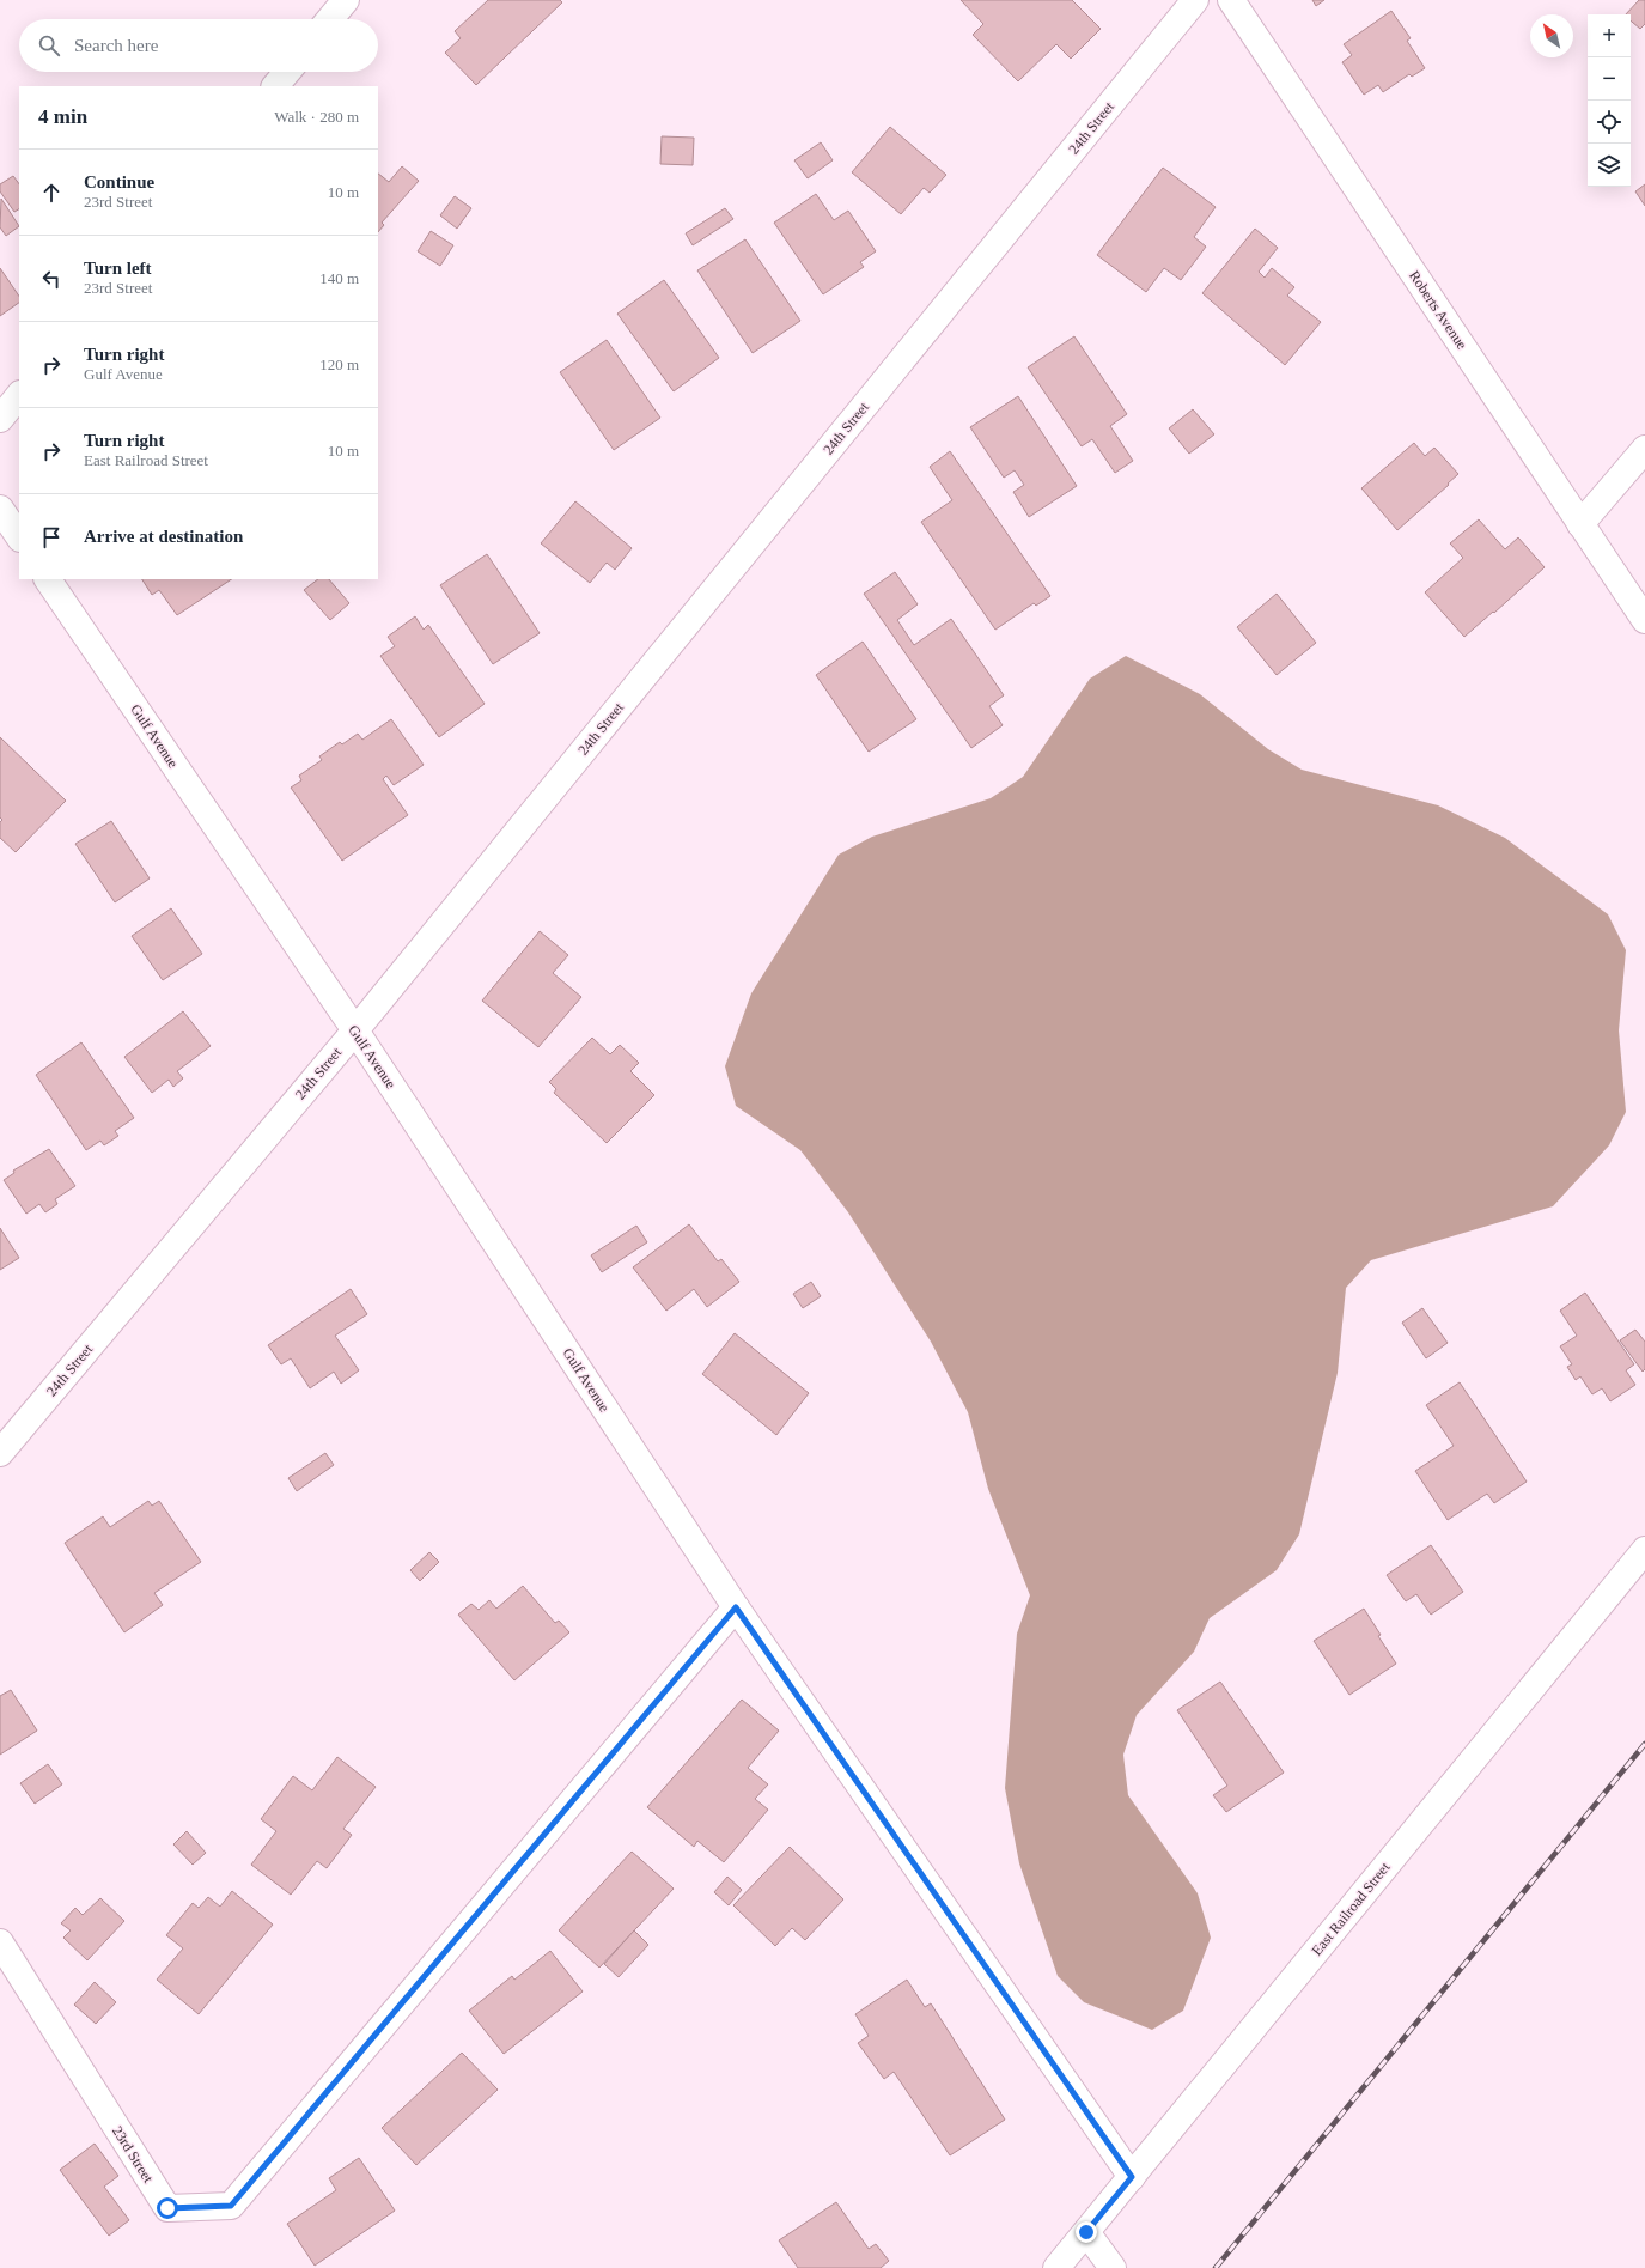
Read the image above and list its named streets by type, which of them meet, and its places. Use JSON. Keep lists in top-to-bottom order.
{
  "streets": {
    "street": [
      "24th Street",
      "Roberts Avenue",
      "Gulf Avenue",
      "East Railroad Street",
      "23rd Street"
    ]
  },
  "crossings": [
    ["24th Street", "Gulf Avenue"],
    ["Gulf Avenue", "East Railroad Street"],
    ["Gulf Avenue", "23rd Street"]
  ],
  "north": "top left",
  "page": {
    "map_buttons": ["+", "−"],
    "search": "Search here",
    "heading": ["4 min", "Walk · 280 m"],
    "list": [
      ["Continue", "23rd Street", "10 m"],
      ["Turn left", "23rd Street", "140 m"],
      ["Turn right", "Gulf Avenue", "120 m"],
      ["Turn right", "East Railroad Street", "10 m"],
      "Arrive at destination"
    ]
  }
}
